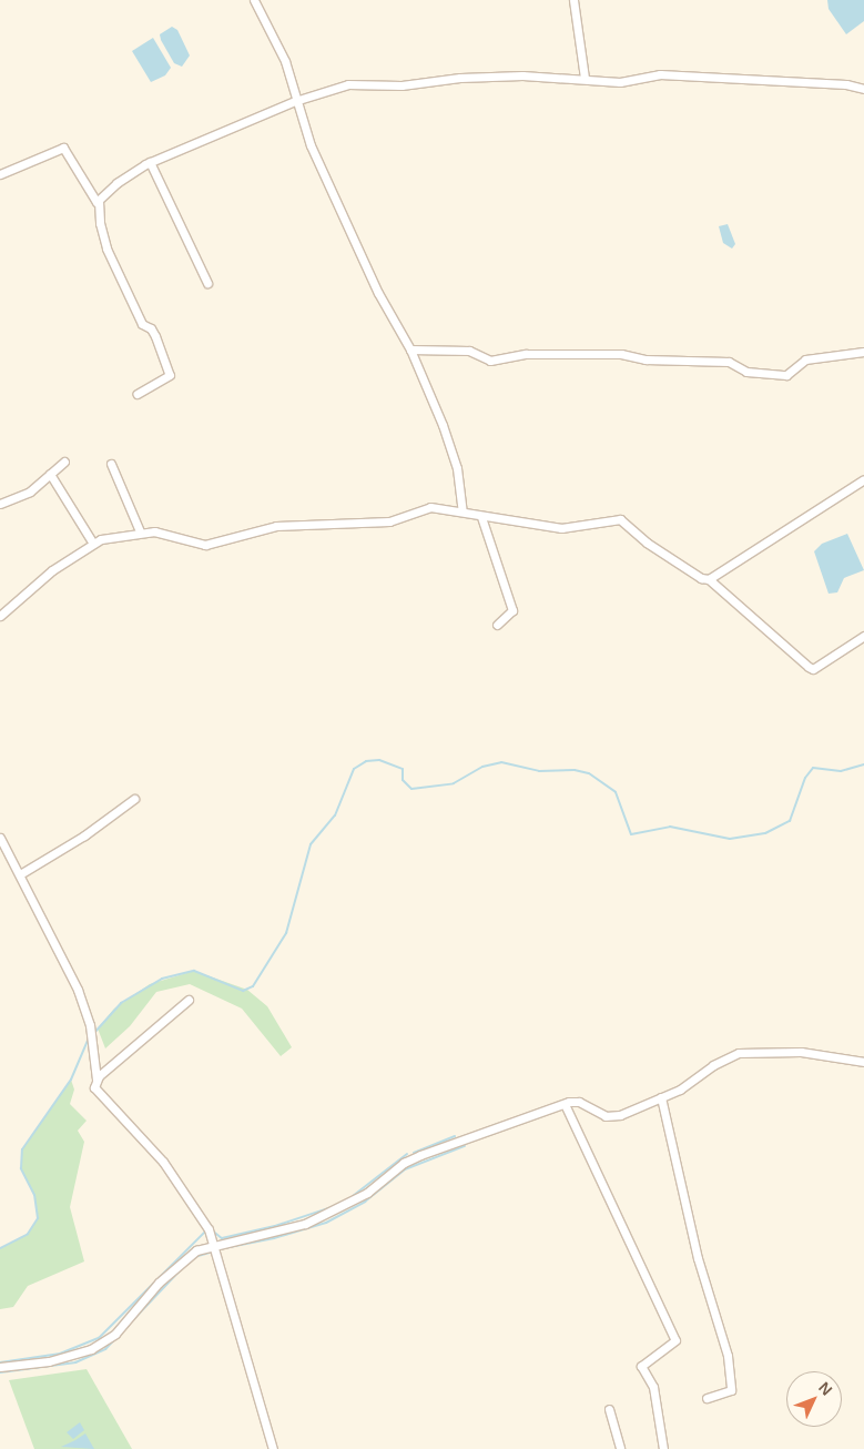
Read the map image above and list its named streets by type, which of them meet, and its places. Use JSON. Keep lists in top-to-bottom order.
{
  "north": "top right"
}
